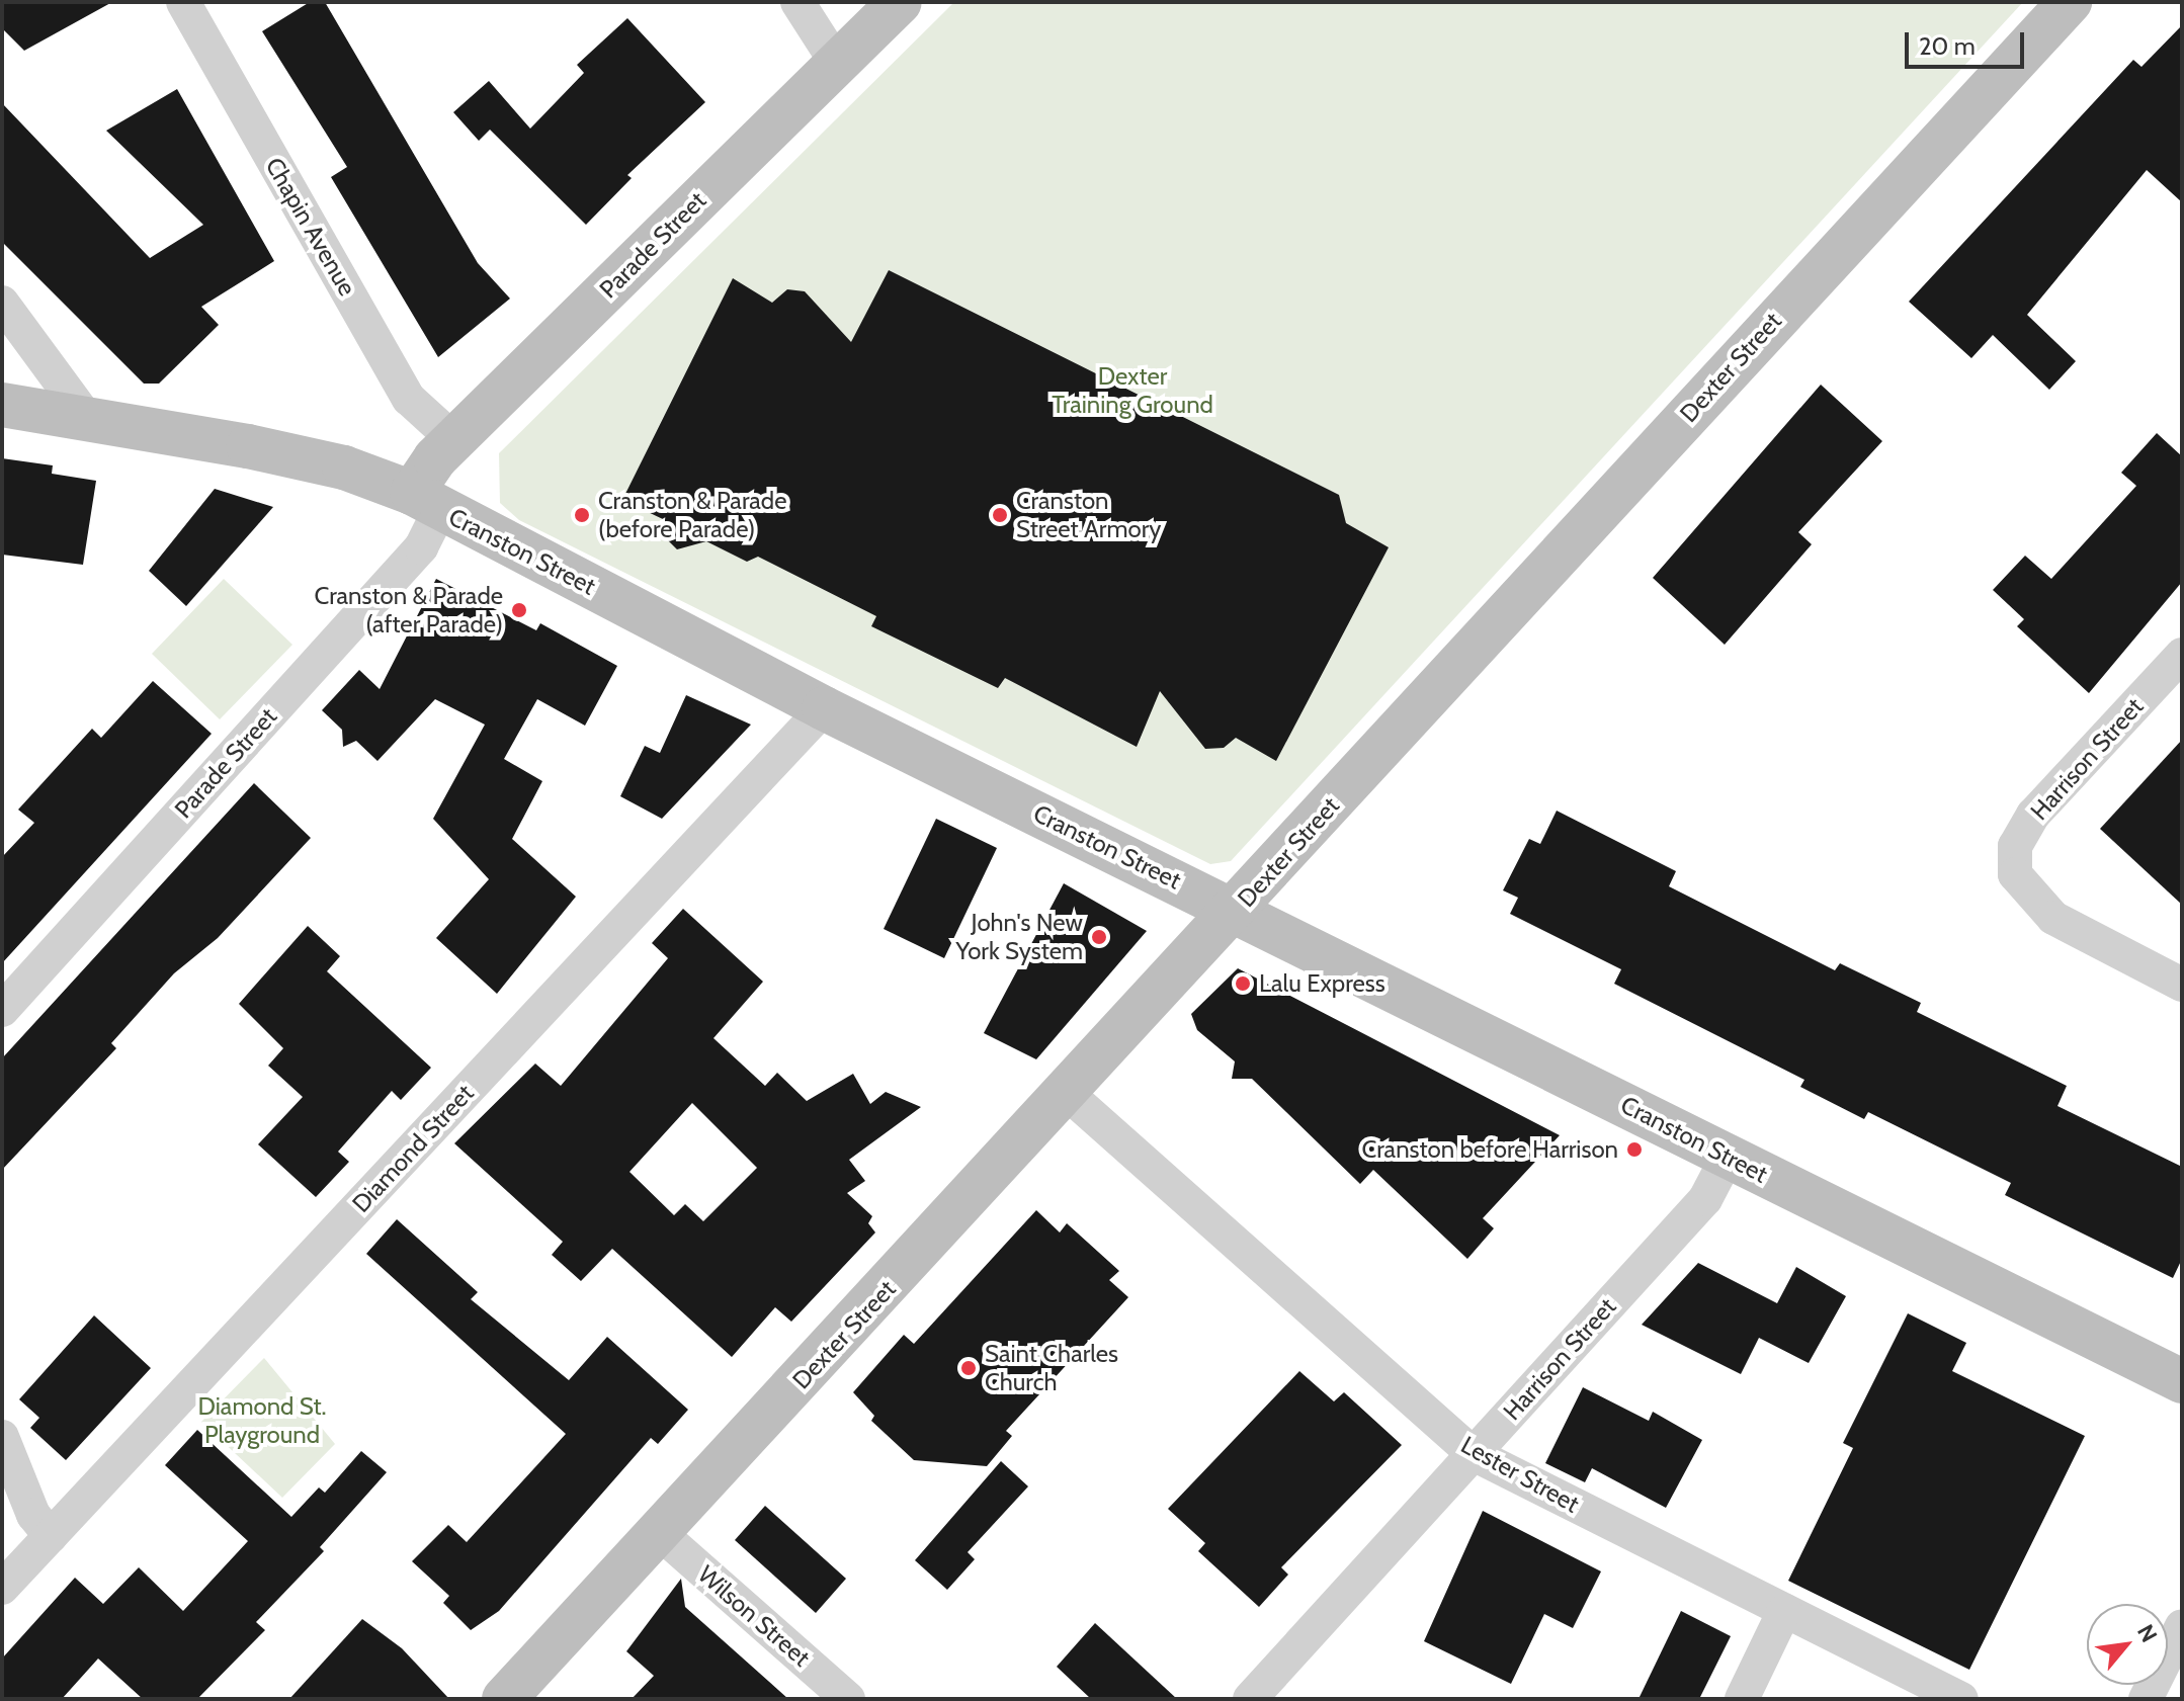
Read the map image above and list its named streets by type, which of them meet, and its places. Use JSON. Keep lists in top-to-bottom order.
{
  "streets": {
    "street": [
      "Chapin Avenue",
      "Parade Street",
      "Dexter Street",
      "Cranston Street",
      "Harrison Street",
      "Diamond Street",
      "Lester Street",
      "Wilson Street"
    ]
  },
  "crossings": [
    ["Chapin Avenue", "Parade Street"],
    ["Parade Street", "Cranston Street"],
    ["Dexter Street", "Cranston Street"],
    ["Dexter Street", "Lester Street"],
    ["Dexter Street", "Wilson Street"],
    ["Cranston Street", "Harrison Street"],
    ["Cranston Street", "Diamond Street"],
    ["Harrison Street", "Lester Street"]
  ],
  "parks": ["Dexter Training Ground", "Diamond St. Playground"],
  "places": [
    "Cranston & Parade (before Parade)",
    "Cranston Street Armory",
    "Cranston & Parade (after Parade)",
    "John's New York System",
    "Lalu Express",
    "Cranston before Harrison",
    "Saint Charles Church"
  ],
  "scale_bar": "20 m",
  "north": "top right"
}
